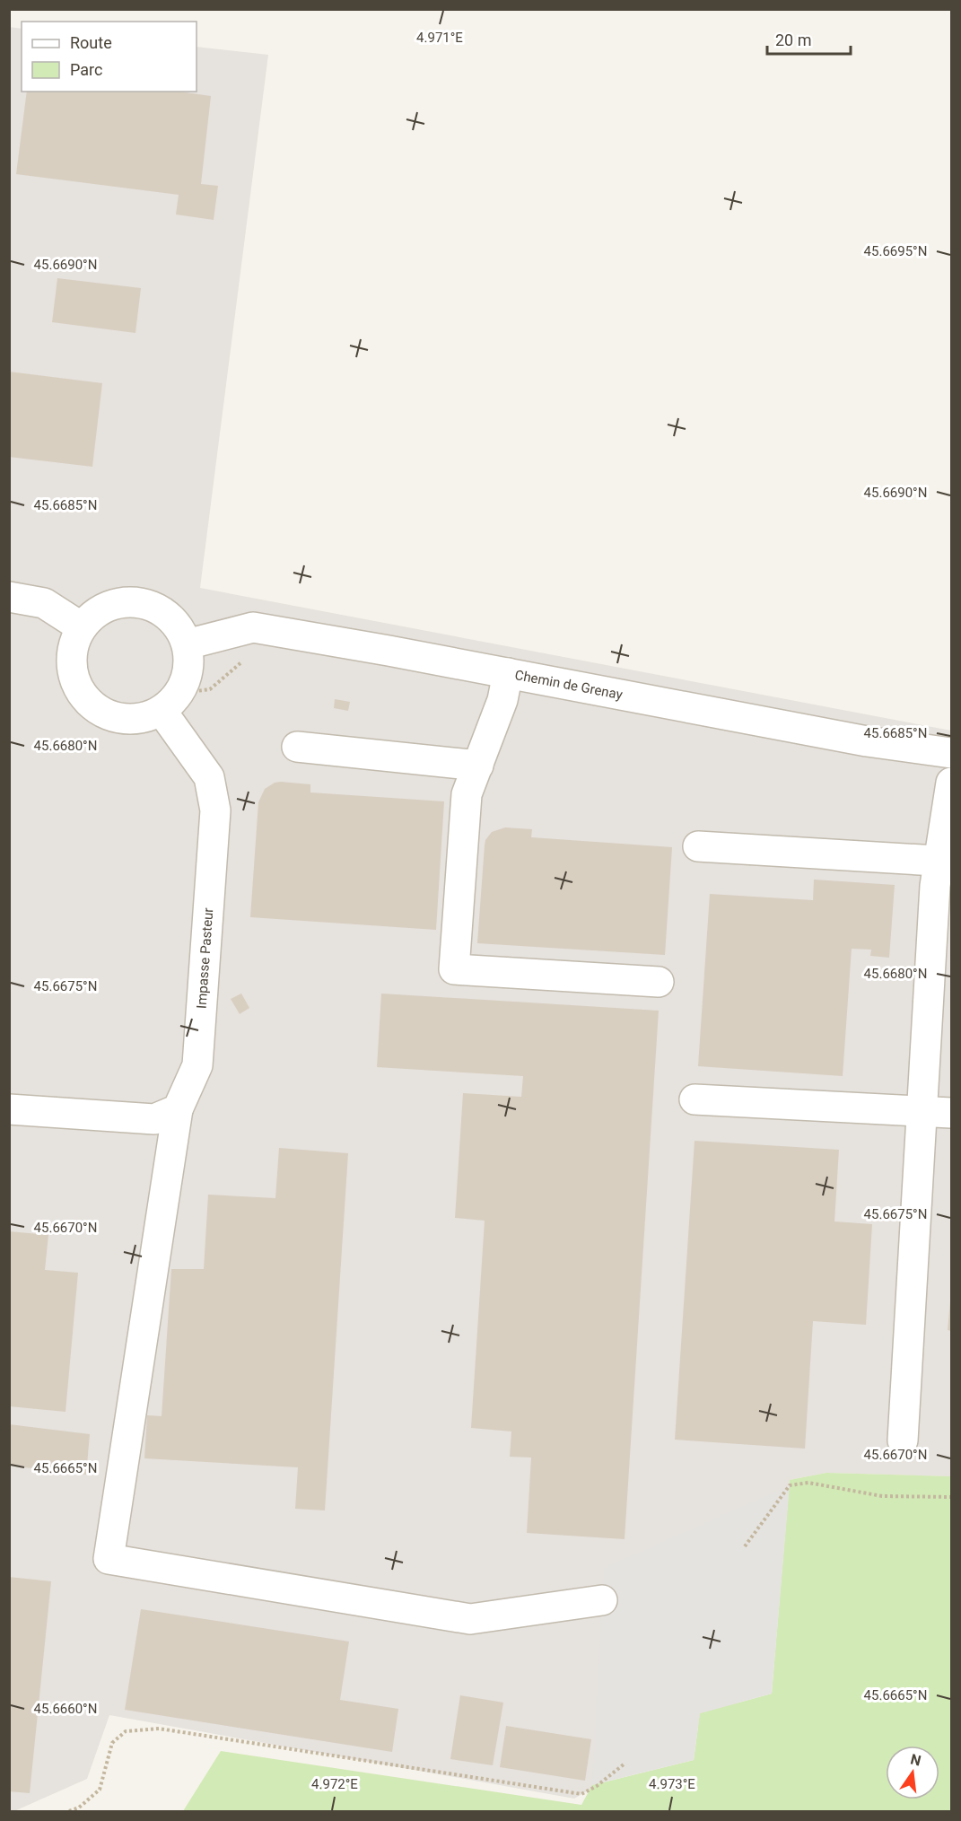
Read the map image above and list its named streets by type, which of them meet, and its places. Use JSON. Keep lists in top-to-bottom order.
{
  "streets": {
    "street": ["Chemin de Grenay", "Impasse Pasteur"]
  },
  "crossings": [
    ["Chemin de Grenay", "Impasse Pasteur"]
  ],
  "legend": ["Route", "Parc"],
  "scale_bar": "20 m",
  "north": "top",
  "coordinates": [
    "4.971°E",
    "45.6695°N",
    "45.6690°N",
    "45.6685°N",
    "45.6680°N",
    "45.6675°N",
    "45.6670°N",
    "45.6665°N",
    "45.6660°N",
    "4.972°E",
    "4.973°E"
  ]
}
